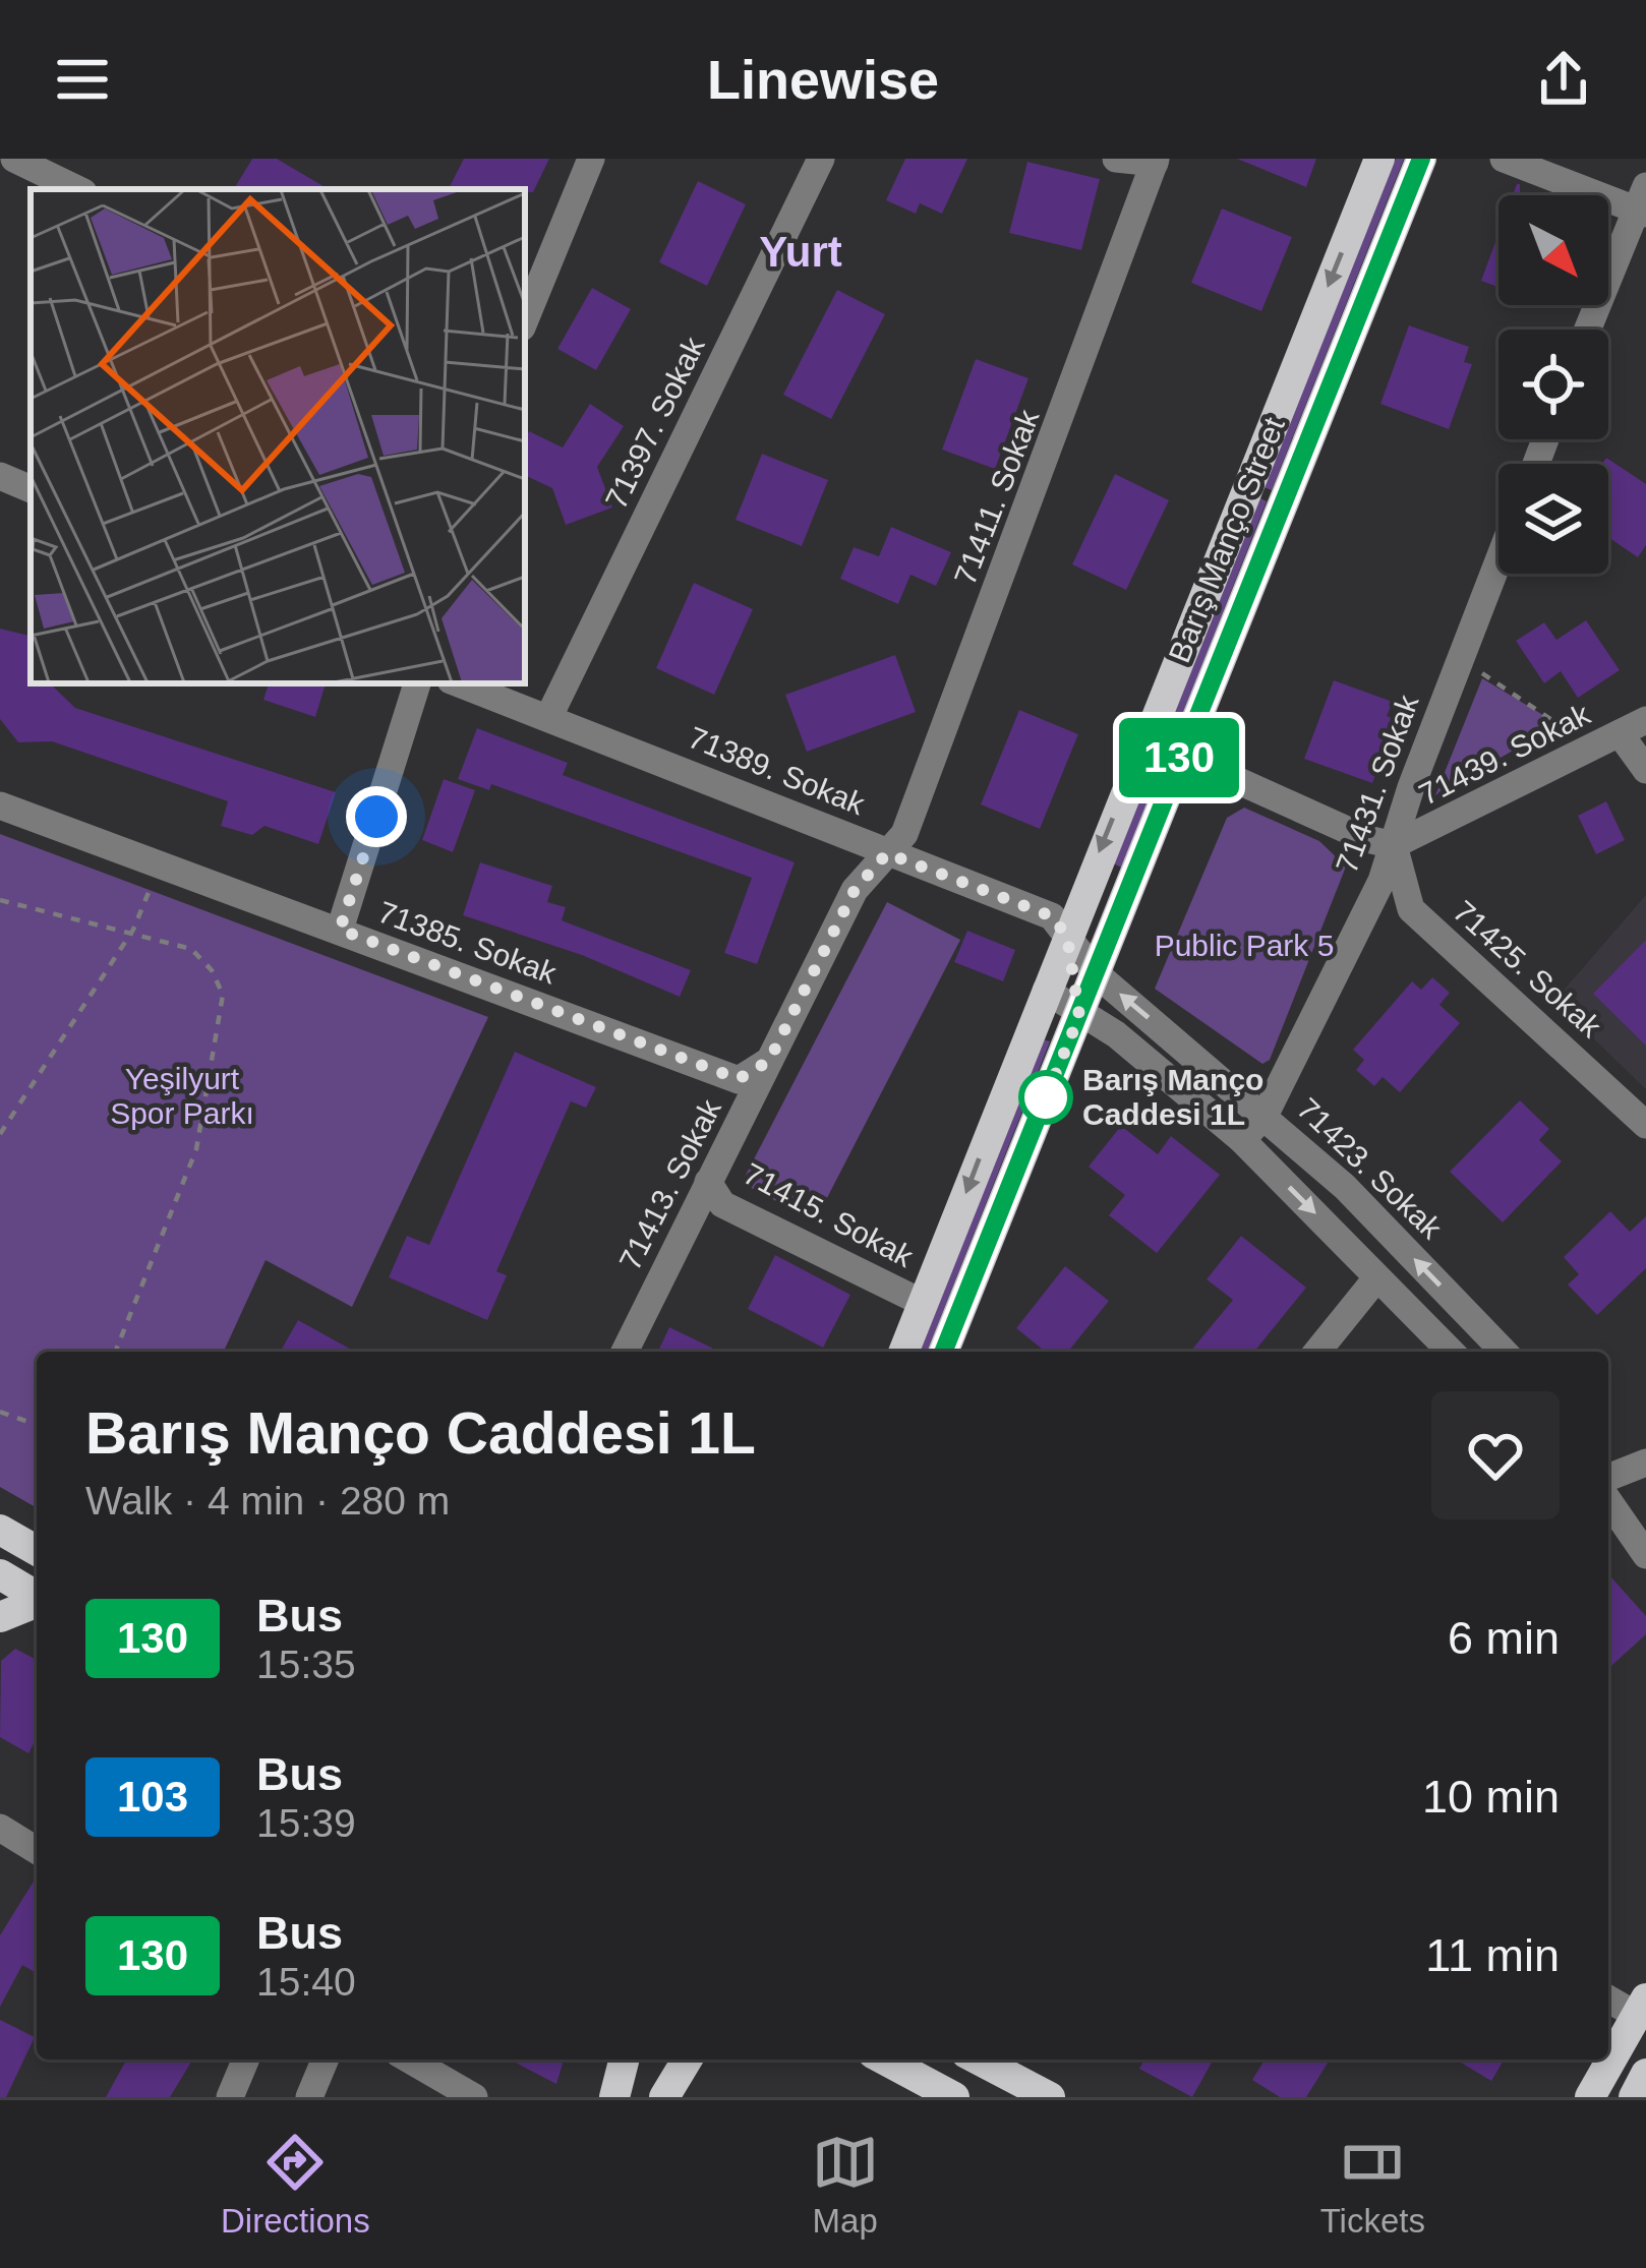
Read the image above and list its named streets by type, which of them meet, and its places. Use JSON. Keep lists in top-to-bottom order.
{
  "streets": {
    "main road": ["Barış Manço Street"],
    "street": [
      "71397. Sokak",
      "71411. Sokak",
      "71439. Sokak",
      "71389. Sokak",
      "71431. Sokak",
      "71385. Sokak",
      "71425. Sokak",
      "71423. Sokak",
      "71413. Sokak",
      "71415. Sokak"
    ]
  },
  "crossings": [
    ["71397. Sokak", "71389. Sokak"],
    ["71411. Sokak", "71389. Sokak"],
    ["71411. Sokak", "71413. Sokak"],
    ["Barış Manço Street", "71389. Sokak"],
    ["Barış Manço Street", "71423. Sokak"],
    ["Barış Manço Street", "71415. Sokak"],
    ["71439. Sokak", "71431. Sokak"],
    ["71439. Sokak", "71425. Sokak"],
    ["71389. Sokak", "71423. Sokak"],
    ["71389. Sokak", "71413. Sokak"],
    ["71431. Sokak", "71425. Sokak"],
    ["71431. Sokak", "71423. Sokak"],
    ["71385. Sokak", "71413. Sokak"],
    ["71413. Sokak", "71415. Sokak"]
  ],
  "districts": ["Yurt"],
  "parks": ["Public Park 5", "Yeşilyurt Spor Parkı"],
  "places": ["Barış Manço Caddesi 1L"],
  "lines": ["bus line 130"],
  "north": "bottom right",
  "page": {
    "header": "Linewise",
    "on_map": "130",
    "heading": ["Barış Manço Caddesi 1L", "Walk · 4 min · 280 m"],
    "list": [
      {
        "mark": "130",
        "name": "Bus",
        "note": "15:35",
        "value": "6 min"
      },
      {
        "mark": "103",
        "name": "Bus",
        "note": "15:39",
        "value": "10 min"
      },
      {
        "mark": "130",
        "name": "Bus",
        "note": "15:40",
        "value": "11 min"
      }
    ],
    "tabs": ["Directions", "Map", "Tickets"]
  }
}
